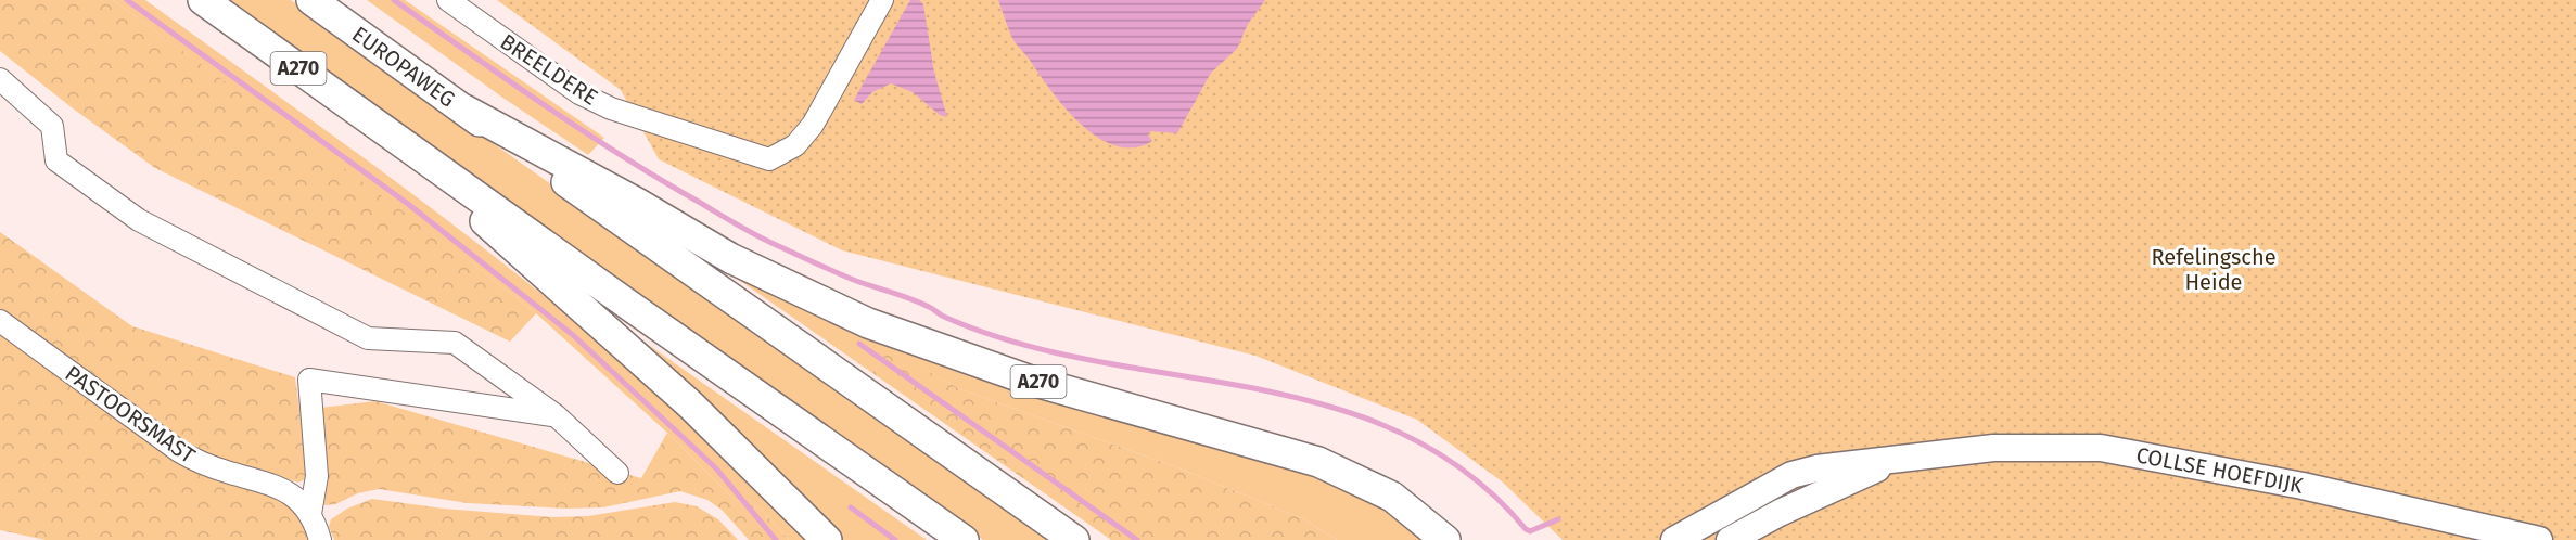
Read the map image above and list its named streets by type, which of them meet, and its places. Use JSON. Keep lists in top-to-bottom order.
{
  "streets": {
    "highway": ["EUROPAWEG", "A270"],
    "main road": ["COLLSE HOEFDIJK"],
    "street": ["BREELDERE", "PASTOORSMAST"]
  },
  "crossings": [
    ["EUROPAWEG", "A270"]
  ],
  "parks": ["Refelingsche Heide"]
}
